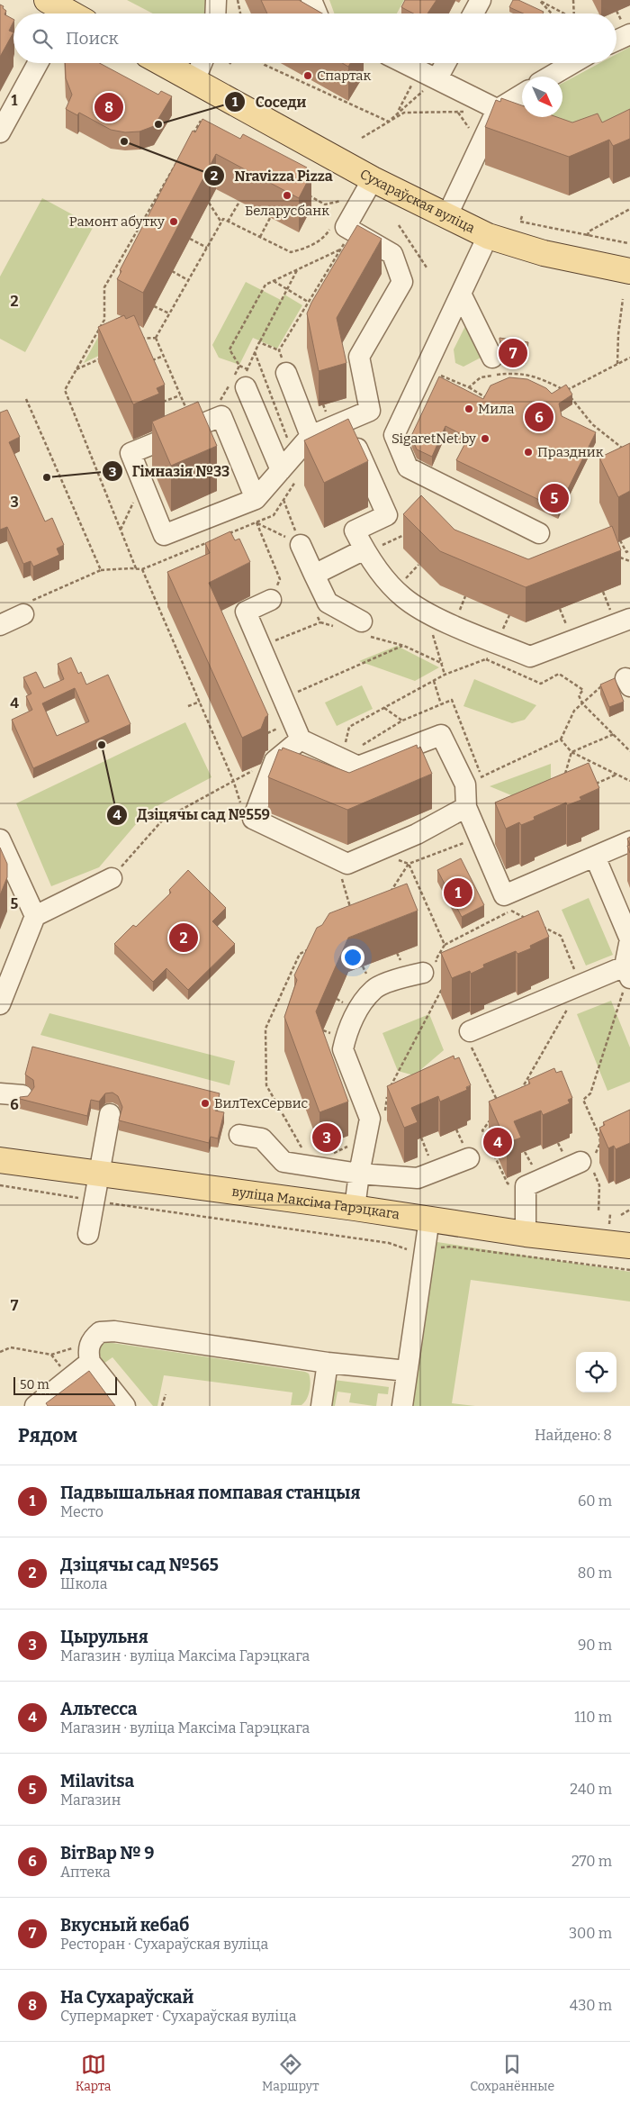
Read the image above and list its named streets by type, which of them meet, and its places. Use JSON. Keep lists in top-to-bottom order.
{
  "streets": {
    "main road": ["Сухараўская вуліца", "вуліца Максіма Гарэцкага"]
  },
  "places": [
    "Спартак",
    "Соседи",
    "Nravizza Pizza",
    "Беларусбанк",
    "Рамонт абутку",
    "Мила",
    "SigaretNet.by",
    "Праздник",
    "Гімназія №33",
    "Дзіцячы сад №559",
    "ВилТехСервис"
  ],
  "scale_bar": "50 m",
  "north": "bottom right",
  "page": {
    "search": "Поиск",
    "pins": [
      "8",
      "7",
      "6",
      "5",
      "1",
      "2",
      "3",
      "4"
    ],
    "scale": "50 m",
    "heading": ["Рядом", "Найдено: 8"],
    "list": [
      {
        "mark": "1",
        "name": "Падвышальная помпавая станцыя",
        "note": "Место",
        "value": "60 m"
      },
      {
        "mark": "2",
        "name": "Дзіцячы сад №565",
        "note": "Школа",
        "value": "80 m"
      },
      {
        "mark": "3",
        "name": "Цырульня",
        "note": "Магазин · вуліца Максіма Гарэцкага",
        "value": "90 m"
      },
      {
        "mark": "4",
        "name": "Альтесса",
        "note": "Магазин · вуліца Максіма Гарэцкага",
        "value": "110 m"
      },
      {
        "mark": "5",
        "name": "Milavitsa",
        "note": "Магазин",
        "value": "240 m"
      },
      {
        "mark": "6",
        "name": "ВітВар № 9",
        "note": "Аптека",
        "value": "270 m"
      },
      {
        "mark": "7",
        "name": "Вкусный кебаб",
        "note": "Ресторан · Сухараўская вуліца",
        "value": "300 m"
      },
      {
        "mark": "8",
        "name": "На Сухараўскай",
        "note": "Супермаркет · Сухараўская вуліца",
        "value": "430 m"
      }
    ],
    "nav": ["Карта", "Маршрут", "Сохранённые"]
  },
  "grid": {
    "rows": [
      "1",
      "2",
      "3",
      "4",
      "5",
      "6",
      "7"
    ]
  }
}
